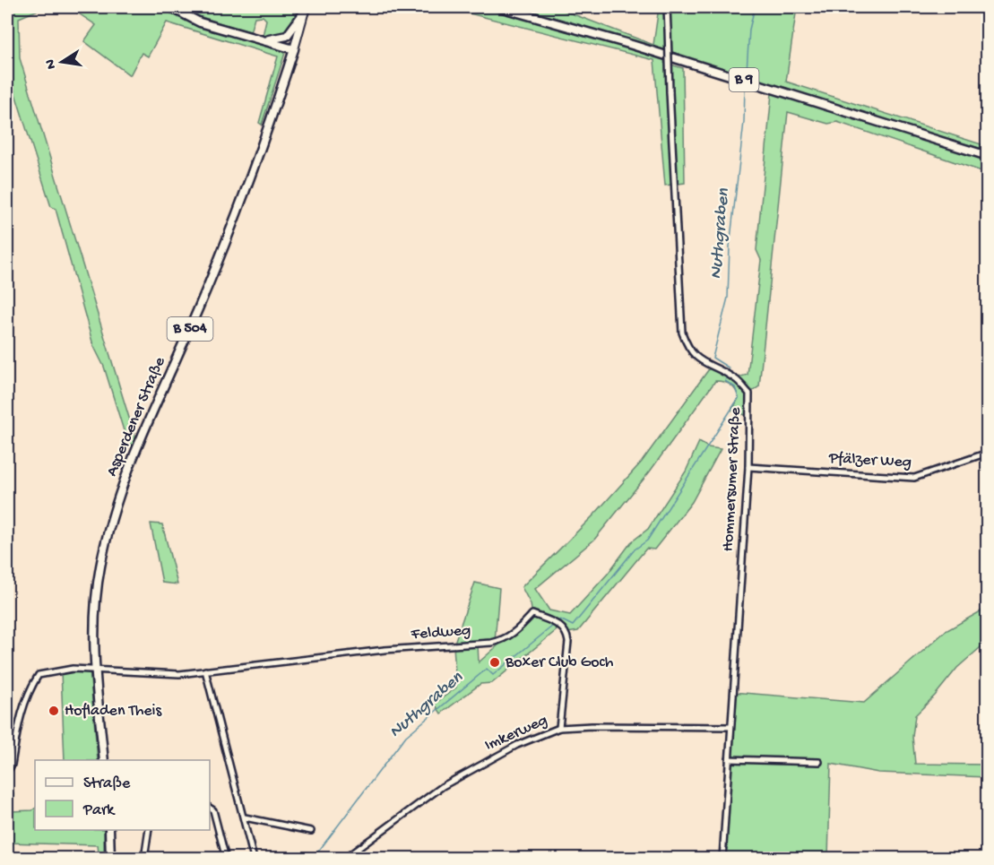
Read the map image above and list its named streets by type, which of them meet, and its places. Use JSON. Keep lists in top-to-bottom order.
{
  "streets": {
    "main road": ["B 9", "B 504", "Asperdener Straße"],
    "street": [
      "Pfälzer Weg",
      "Hommersumer Straße",
      "Feldweg",
      "Imkerweg"
    ]
  },
  "crossings": [
    ["Asperdener Straße", "Feldweg"],
    ["Pfälzer Weg", "Hommersumer Straße"],
    ["Hommersumer Straße", "Imkerweg"],
    ["Feldweg", "Imkerweg"]
  ],
  "water": ["Nuthgraben"],
  "places": ["Boxer Club Goch", "Hofladen Theis"],
  "legend": ["Straße", "Park"],
  "north": "left"
}
